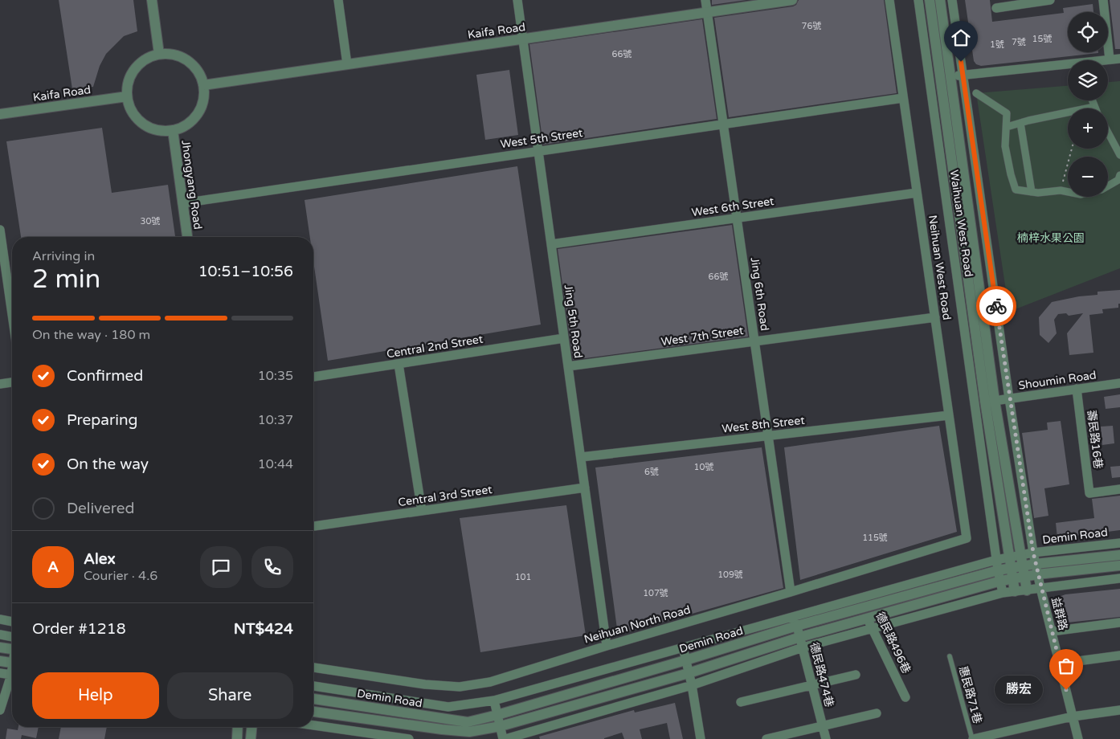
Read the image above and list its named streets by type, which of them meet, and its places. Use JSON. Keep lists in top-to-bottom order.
{
  "streets": {
    "street": [
      "Kaifa Road",
      "West 5th Street",
      "Jhongyang Road",
      "West 6th Street",
      "Waihuan West Road",
      "Neihuan West Road",
      "Jing 6th Road",
      "Jing 5th Road",
      "West 7th Street",
      "Central 2nd Street",
      "Shoumin Road",
      "West 8th Street",
      "壽民路16巷",
      "Central 3rd Street",
      "Demin Road",
      "益群路",
      "Neihuan North Road",
      "德民路496巷",
      "德民路474巷"
    ],
    "lane": ["惠民路71巷"]
  },
  "crossings": [
    ["Kaifa Road", "Jhongyang Road"],
    ["Kaifa Road", "Jing 6th Road"],
    ["Kaifa Road", "Jing 5th Road"],
    ["West 5th Street", "Jhongyang Road"],
    ["West 5th Street", "Neihuan West Road"],
    ["West 5th Street", "Jing 6th Road"],
    ["West 5th Street", "Jing 5th Road"],
    ["West 6th Street", "Neihuan West Road"],
    ["West 6th Street", "Jing 6th Road"],
    ["West 6th Street", "Jing 5th Road"],
    ["Waihuan West Road", "Shoumin Road"],
    ["Waihuan West Road", "Demin Road"],
    ["Waihuan West Road", "益群路"],
    ["Neihuan West Road", "West 7th Street"],
    ["Neihuan West Road", "West 8th Street"],
    ["Neihuan West Road", "Neihuan North Road"],
    ["Jing 6th Road", "West 7th Street"],
    ["Jing 6th Road", "West 8th Street"],
    ["Jing 6th Road", "Neihuan North Road"],
    ["Jing 5th Road", "West 7th Street"],
    ["Jing 5th Road", "Central 2nd Street"],
    ["Jing 5th Road", "West 8th Street"],
    ["Jing 5th Road", "Central 3rd Street"],
    ["Jing 5th Road", "Neihuan North Road"],
    ["Shoumin Road", "壽民路16巷"],
    ["Demin Road", "益群路"],
    ["Demin Road", "德民路496巷"],
    ["Demin Road", "德民路474巷"]
  ],
  "parks": ["楠梓水果公園"],
  "places": ["勝宏"],
  "house_numbers": [
    "76號",
    "15號",
    "7號",
    "1號",
    "66號",
    "30號",
    "66號",
    "10號",
    "6號",
    "115號",
    "109號",
    "101",
    "107號"
  ],
  "page": {
    "map_buttons": ["+", "−"],
    "heading": ["2 min", "Arriving in", "10:51–10:56"],
    "panel": [
      "Alex",
      "Courier · 4.6",
      "Order #1218",
      "NT$424"
    ],
    "bar": "On the way · 180 m",
    "list": [
      ["Confirmed", "10:35"],
      ["Preparing", "10:37"],
      ["On the way", "10:44"],
      "Delivered"
    ],
    "round": "A",
    "buttons": ["Help", "Share"],
    "bubble": "勝宏"
  }
}
